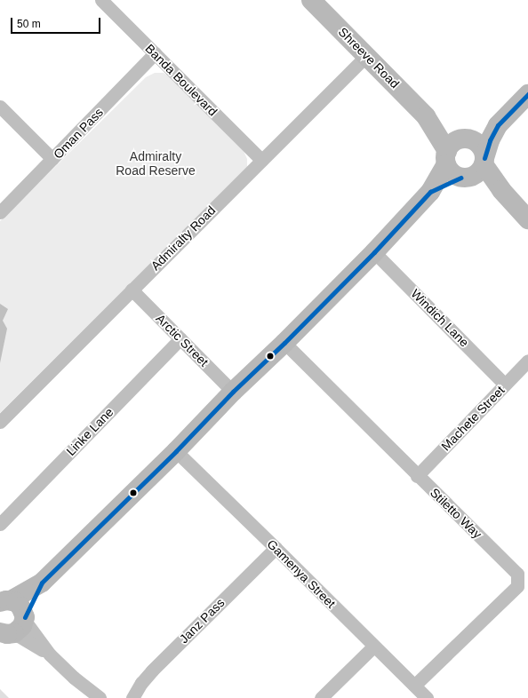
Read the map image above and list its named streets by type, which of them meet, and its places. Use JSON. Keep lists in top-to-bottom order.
{
  "streets": {
    "street": [
      "Shreeve Road",
      "Banda Boulevard",
      "Oman Pass",
      "Admiralty Road",
      "Windich Lane",
      "Arctic Street",
      "Machete Street",
      "Linke Lane",
      "Stiletto Way",
      "Gamenya Street",
      "Janz Pass"
    ]
  },
  "crossings": [
    ["Shreeve Road", "Admiralty Road"],
    ["Banda Boulevard", "Oman Pass"],
    ["Banda Boulevard", "Admiralty Road"],
    ["Admiralty Road", "Arctic Street"],
    ["Windich Lane", "Machete Street"],
    ["Arctic Street", "Linke Lane"],
    ["Machete Street", "Stiletto Way"],
    ["Stiletto Way", "Gamenya Street"],
    ["Gamenya Street", "Janz Pass"]
  ],
  "parks": ["Admiralty Road Reserve"],
  "scale_bar": "50 m"
}
